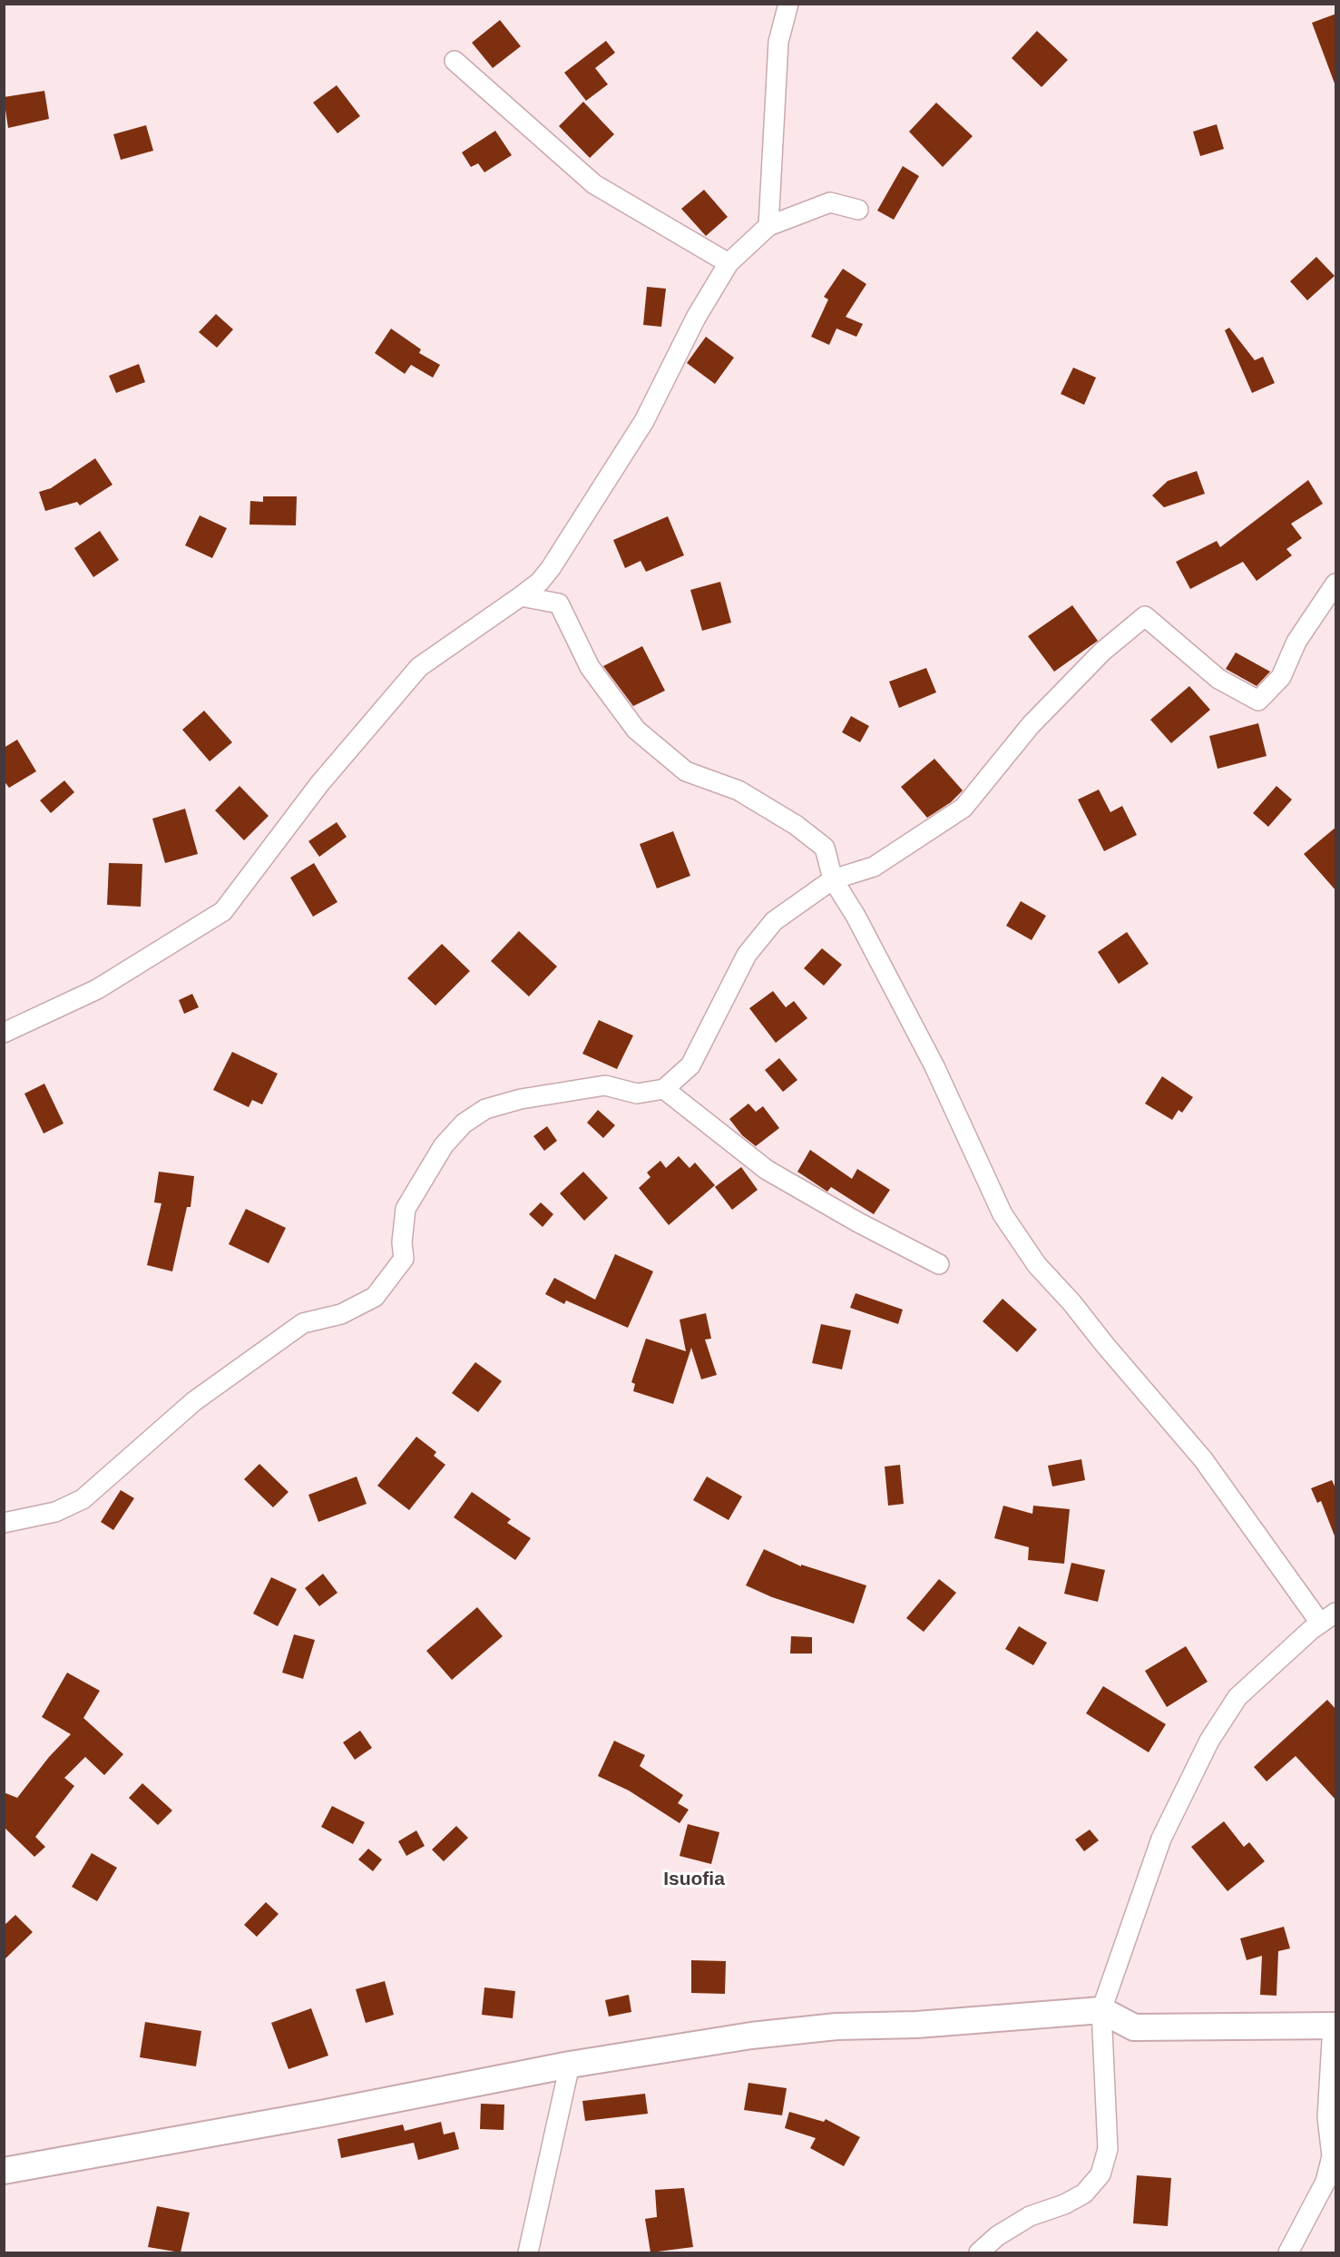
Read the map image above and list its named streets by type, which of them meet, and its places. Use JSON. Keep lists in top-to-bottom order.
{
  "districts": ["Isuofia"]
}
